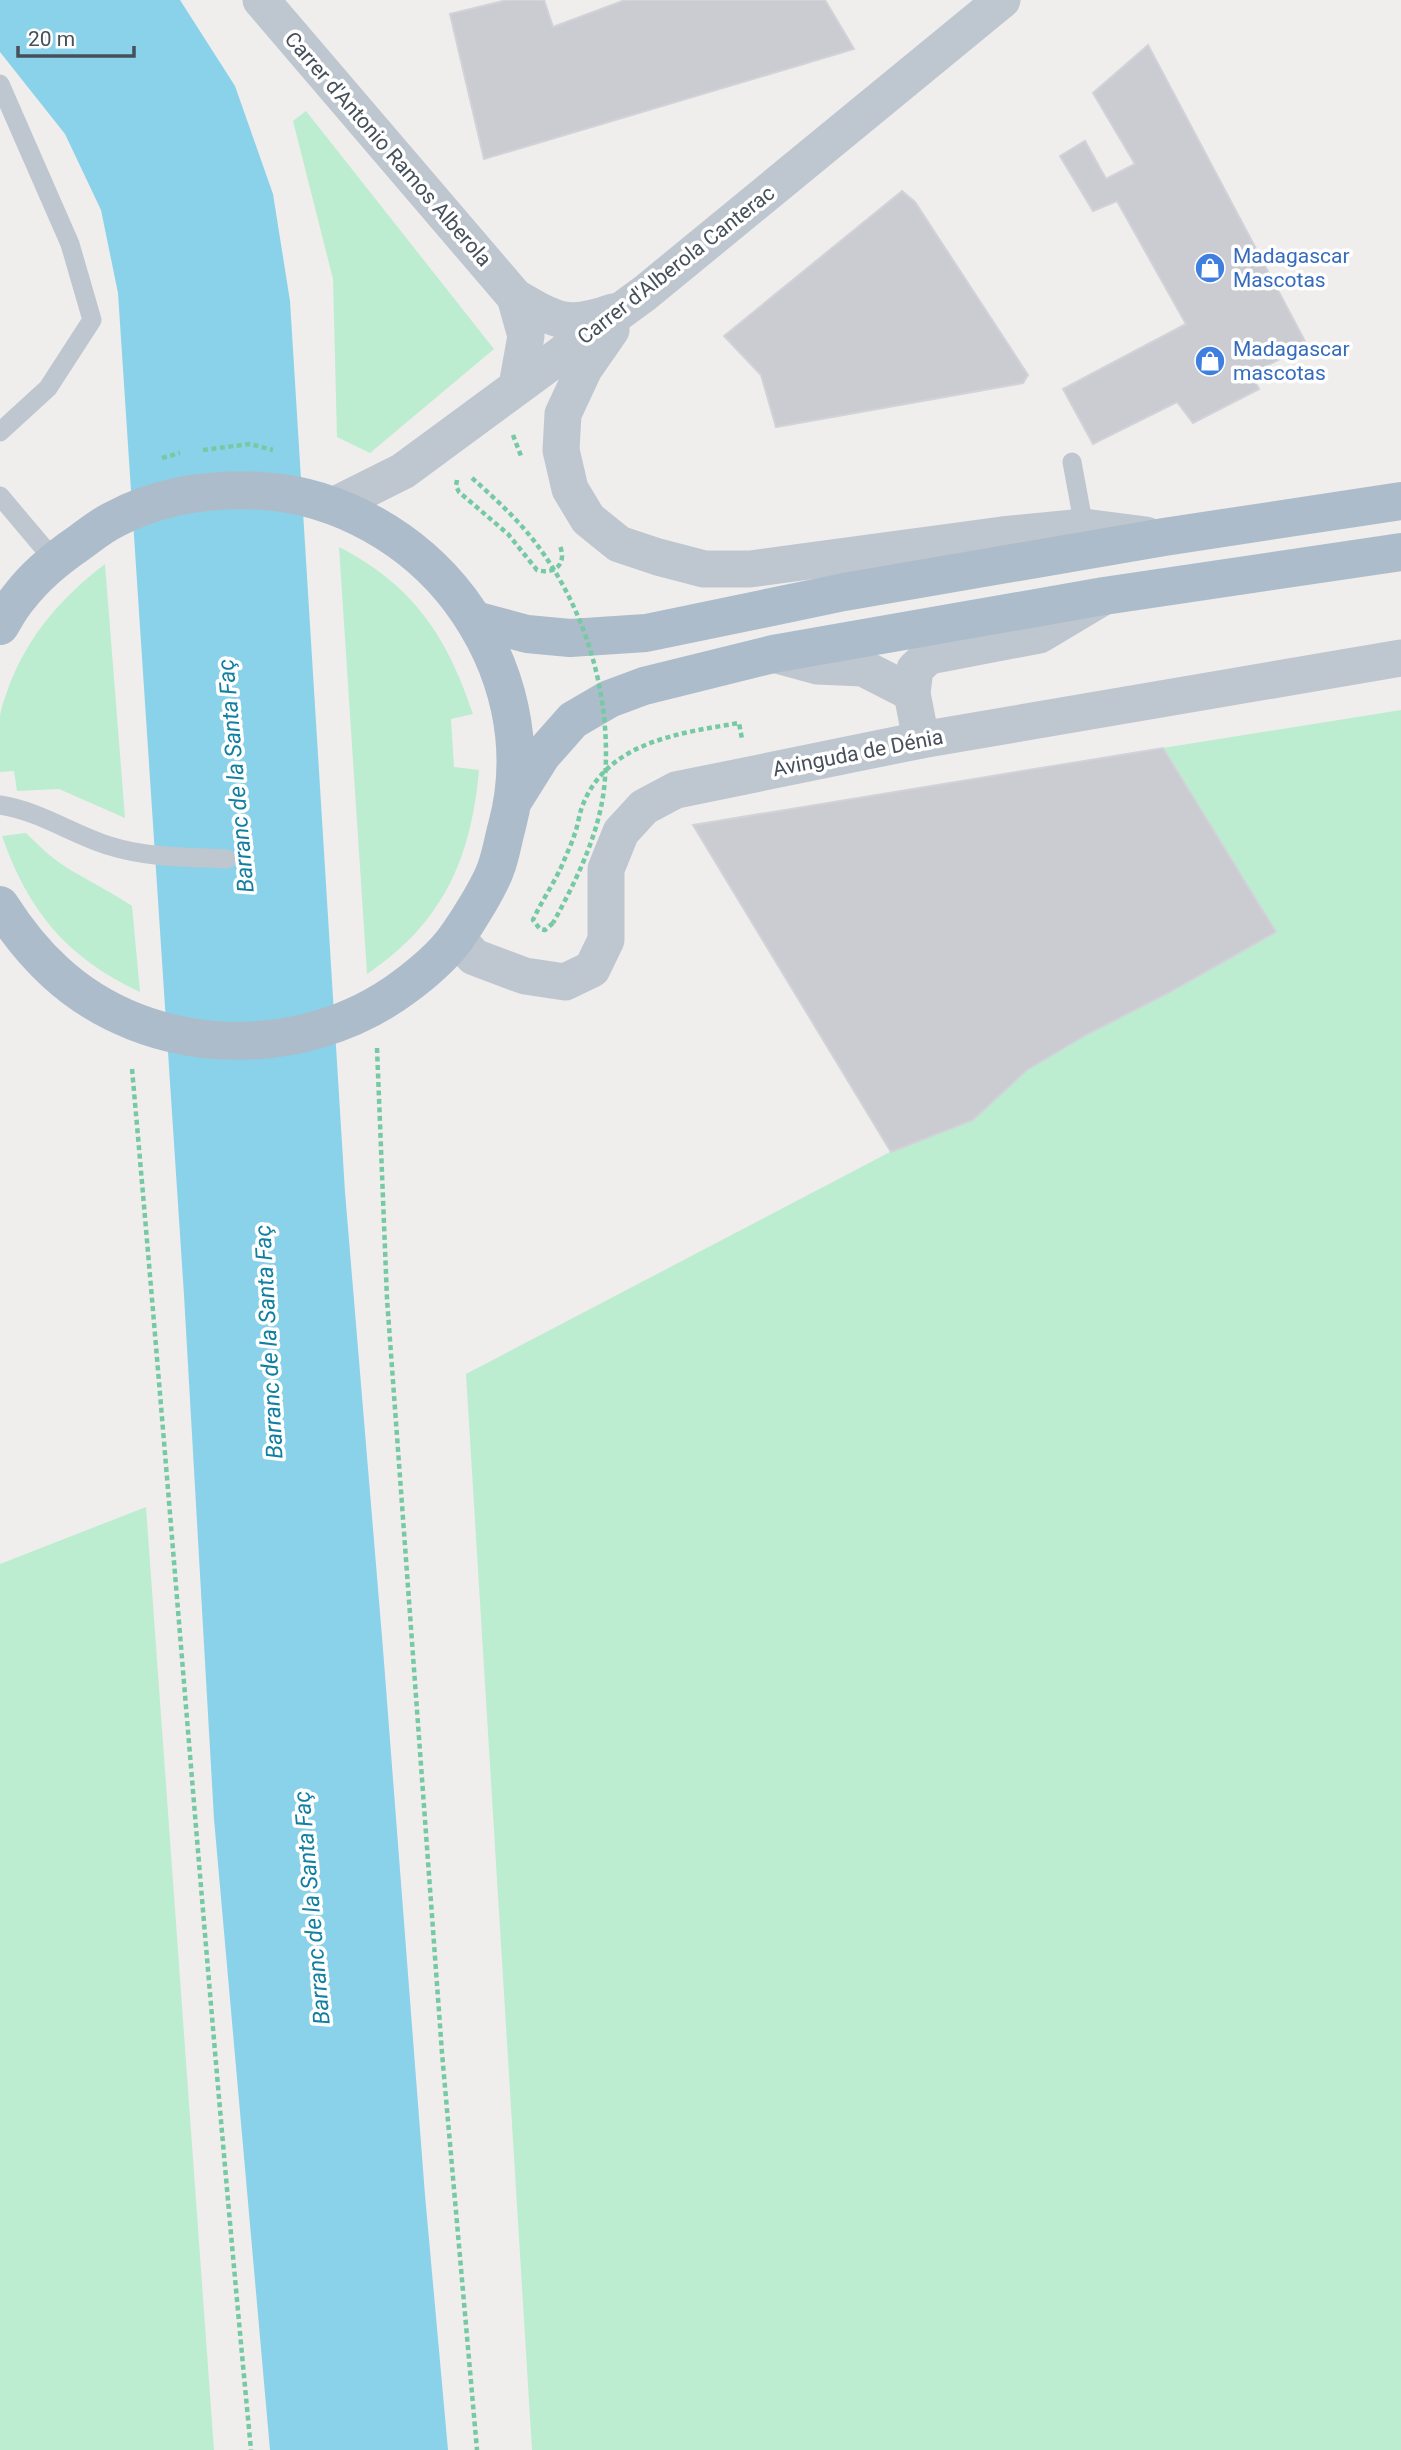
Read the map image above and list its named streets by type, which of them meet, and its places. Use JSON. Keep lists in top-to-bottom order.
{
  "streets": {
    "street": ["Carrer d'Antonio Ramos Alberola", "Carrer d'Alberola Canterac", "Avinguda de Dénia"]
  },
  "crossings": [
    ["Carrer d'Antonio Ramos Alberola", "Carrer d'Alberola Canterac"]
  ],
  "water": ["Barranc de la Santa Faç"],
  "places": {
    "shop": ["Madagascar Mascotas", "Madagascar mascotas"]
  },
  "scale_bar": "20 m"
}
